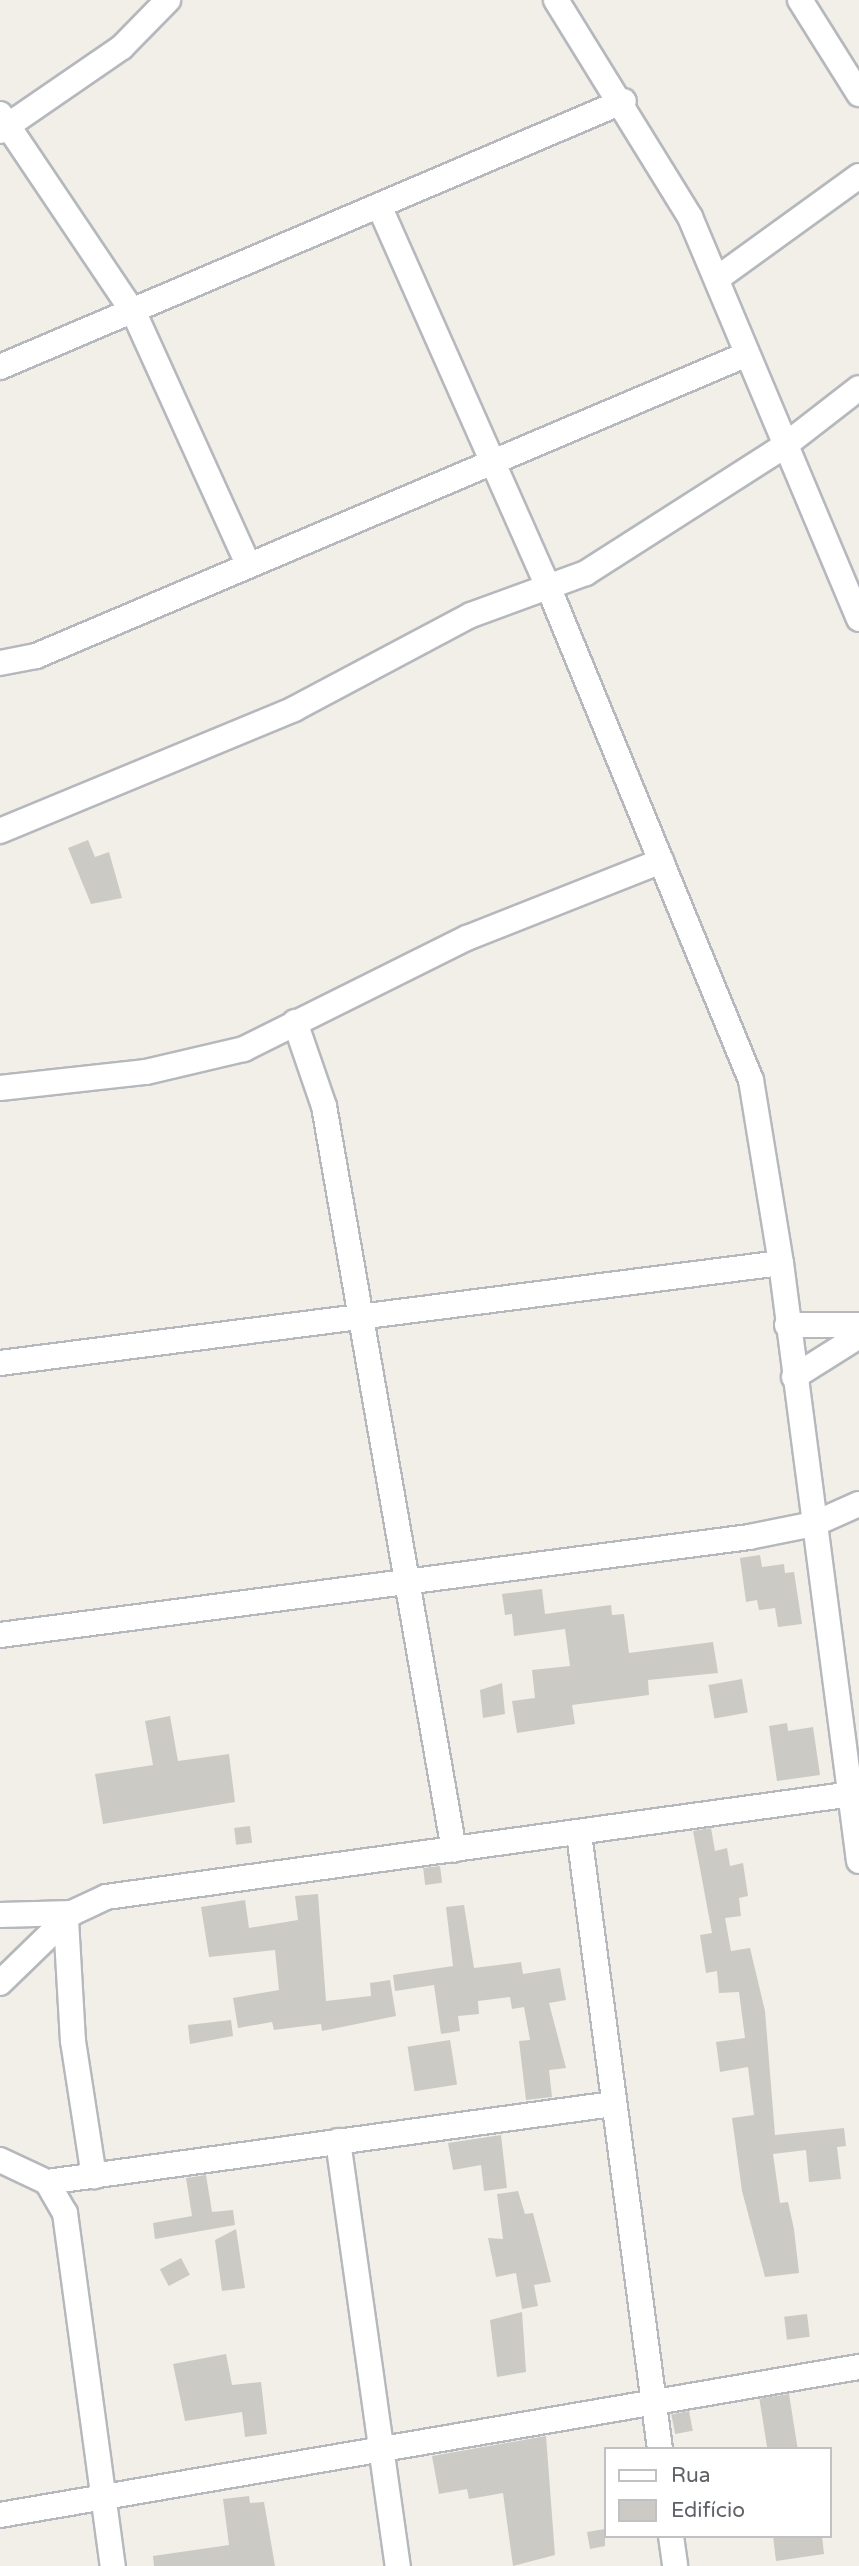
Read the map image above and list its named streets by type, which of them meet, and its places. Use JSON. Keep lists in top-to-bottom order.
{
  "legend": ["Rua", "Edifício"]
}
